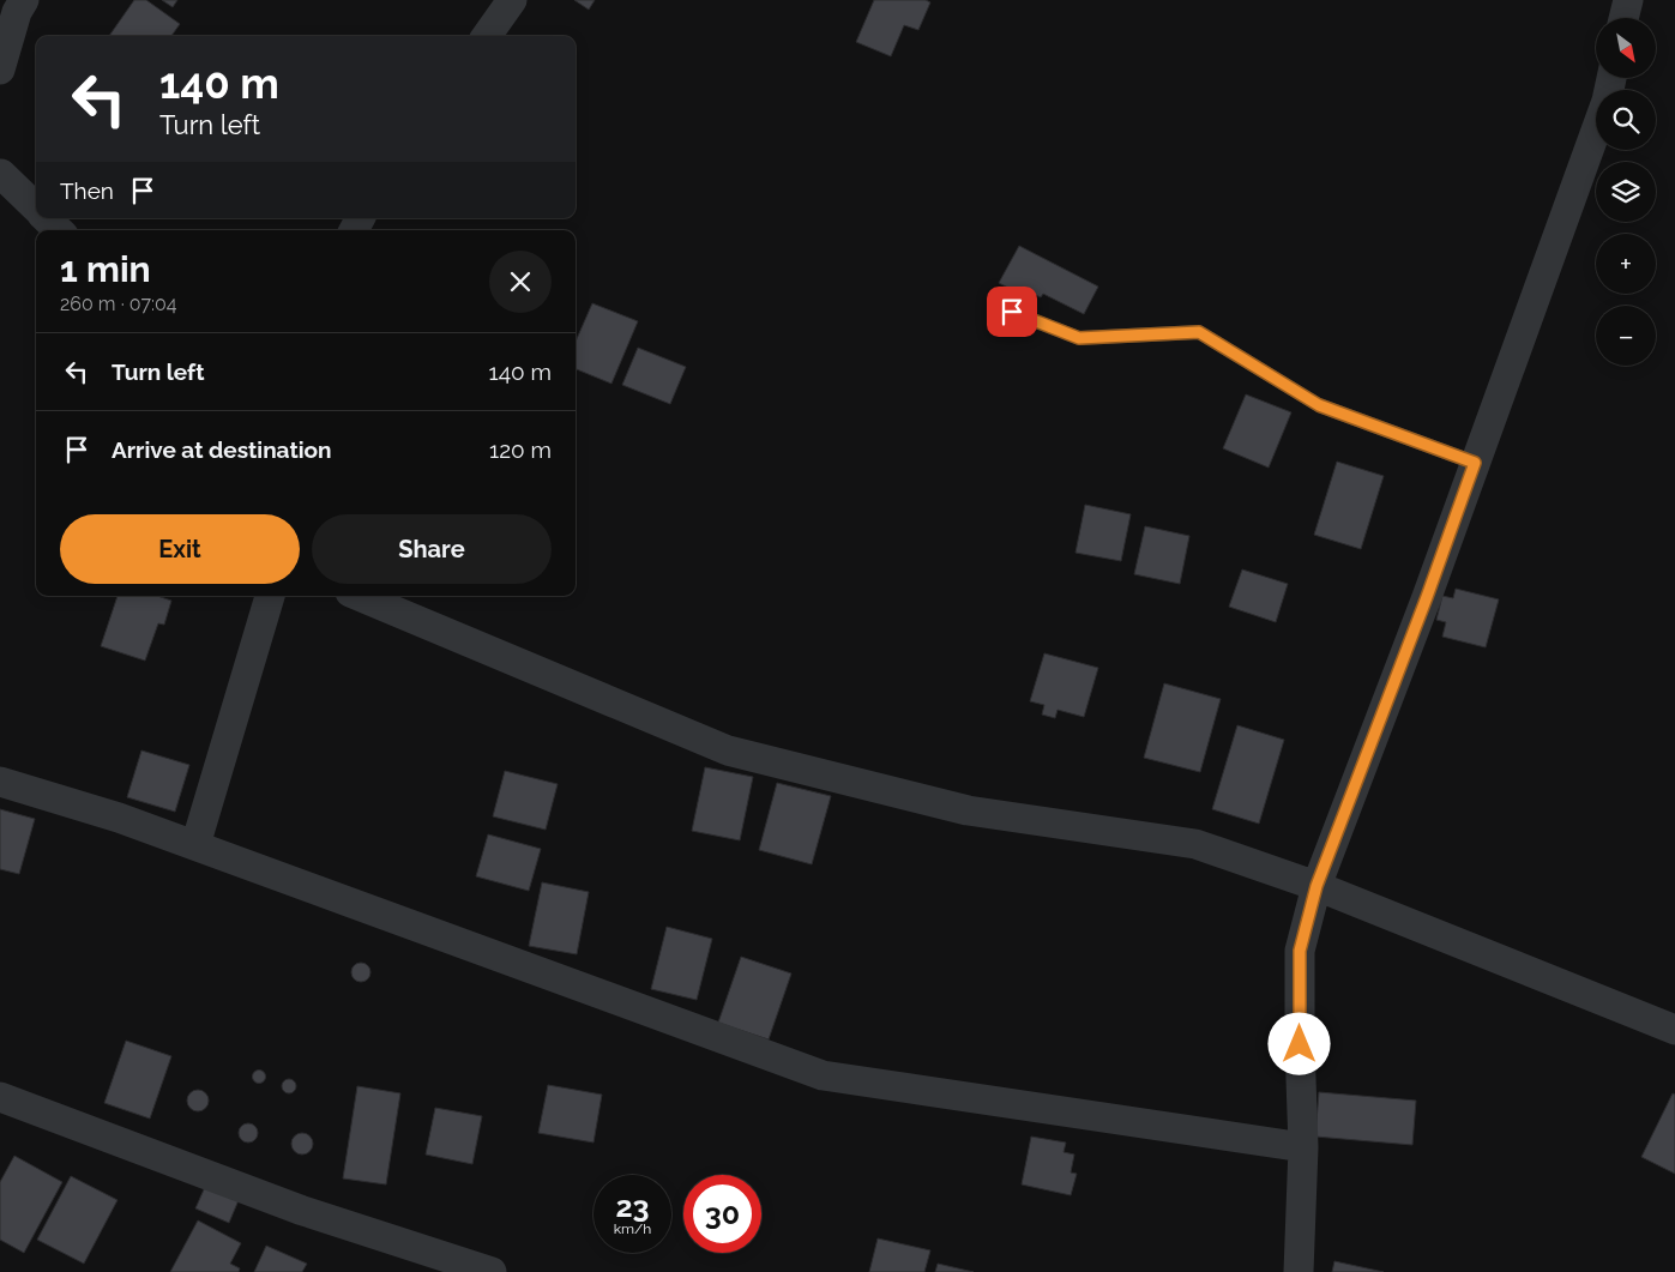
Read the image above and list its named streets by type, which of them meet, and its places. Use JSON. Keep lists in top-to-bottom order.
{
  "north": "bottom right",
  "page": {
    "map_buttons": ["+", "−"],
    "turn": ["140 m", "Turn left"],
    "then": "Then",
    "heading": ["1 min", "260 m · 07:04"],
    "list": [
      {
        "name": "Turn left",
        "value": "140 m"
      },
      {
        "name": "Arrive at destination",
        "value": "120 m"
      }
    ],
    "buttons": ["Exit", "Share"],
    "speed": "23 km/h",
    "limit": "30"
  }
}
